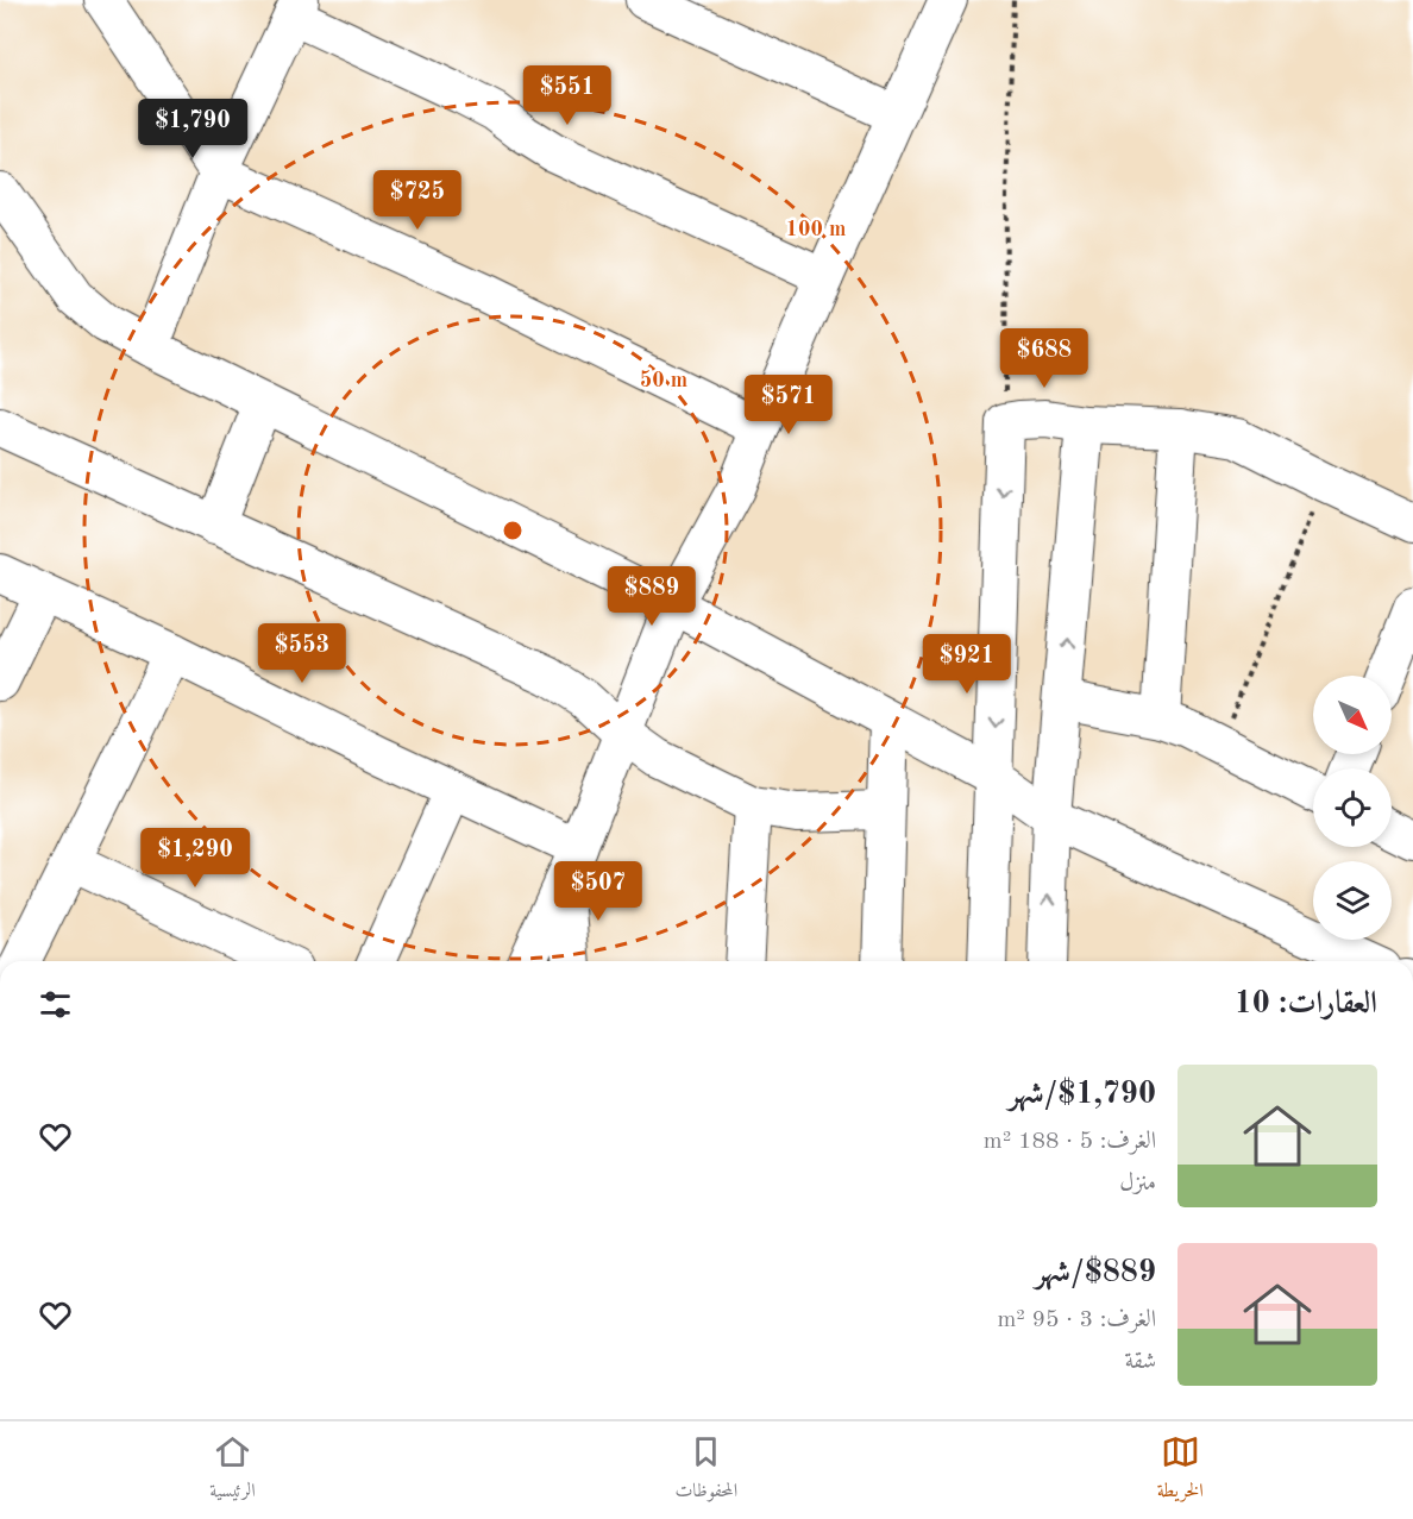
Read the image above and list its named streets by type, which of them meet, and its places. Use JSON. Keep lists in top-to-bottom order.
{
  "north": "bottom right",
  "page": {
    "price": [
      "$551",
      "$1,790",
      "$725",
      "$688",
      "$571",
      "$889",
      "$553",
      "$921",
      "$1,290",
      "$507"
    ],
    "heading": "العقارات: 10",
    "list": [
      {
        "name": "$1,790/شهر",
        "note": "الغرف: 5 · 188 m² · منزل"
      },
      {
        "name": "$889/شهر",
        "note": "الغرف: 3 · 95 m² · شقة"
      }
    ],
    "tabs": ["الخريطة", "المحفوظات", "الرئيسية"]
  },
  "rings": ["100 m", "50 m"]
}
